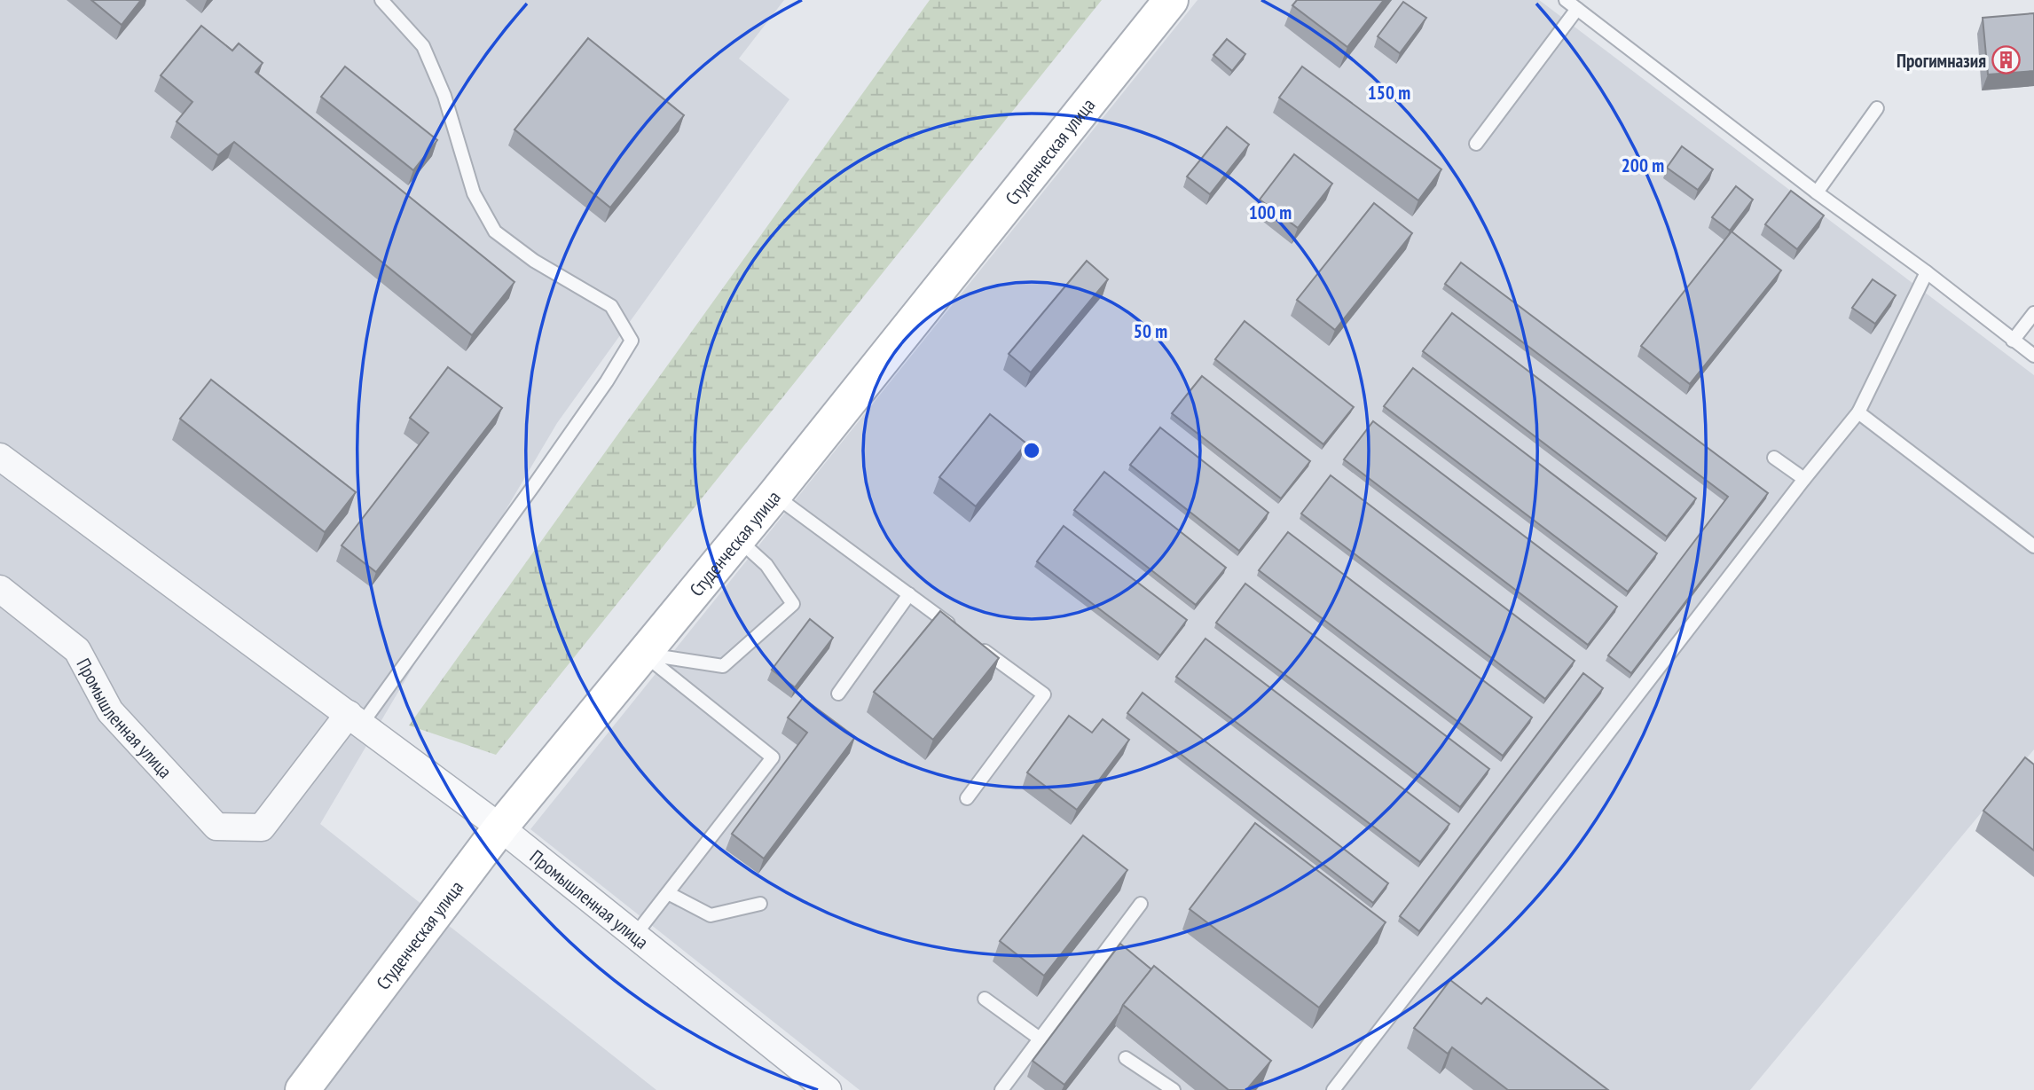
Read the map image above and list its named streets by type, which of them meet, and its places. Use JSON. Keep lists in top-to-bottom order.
{
  "streets": {
    "main road": ["Студенческая улица"],
    "street": ["Промышленная улица"]
  },
  "crossings": [
    ["Студенческая улица", "Промышленная улица"]
  ],
  "places": {
    "building": ["Прогимназия"]
  },
  "rings": [
    "150 m",
    "200 m",
    "100 m",
    "50 m"
  ]
}
